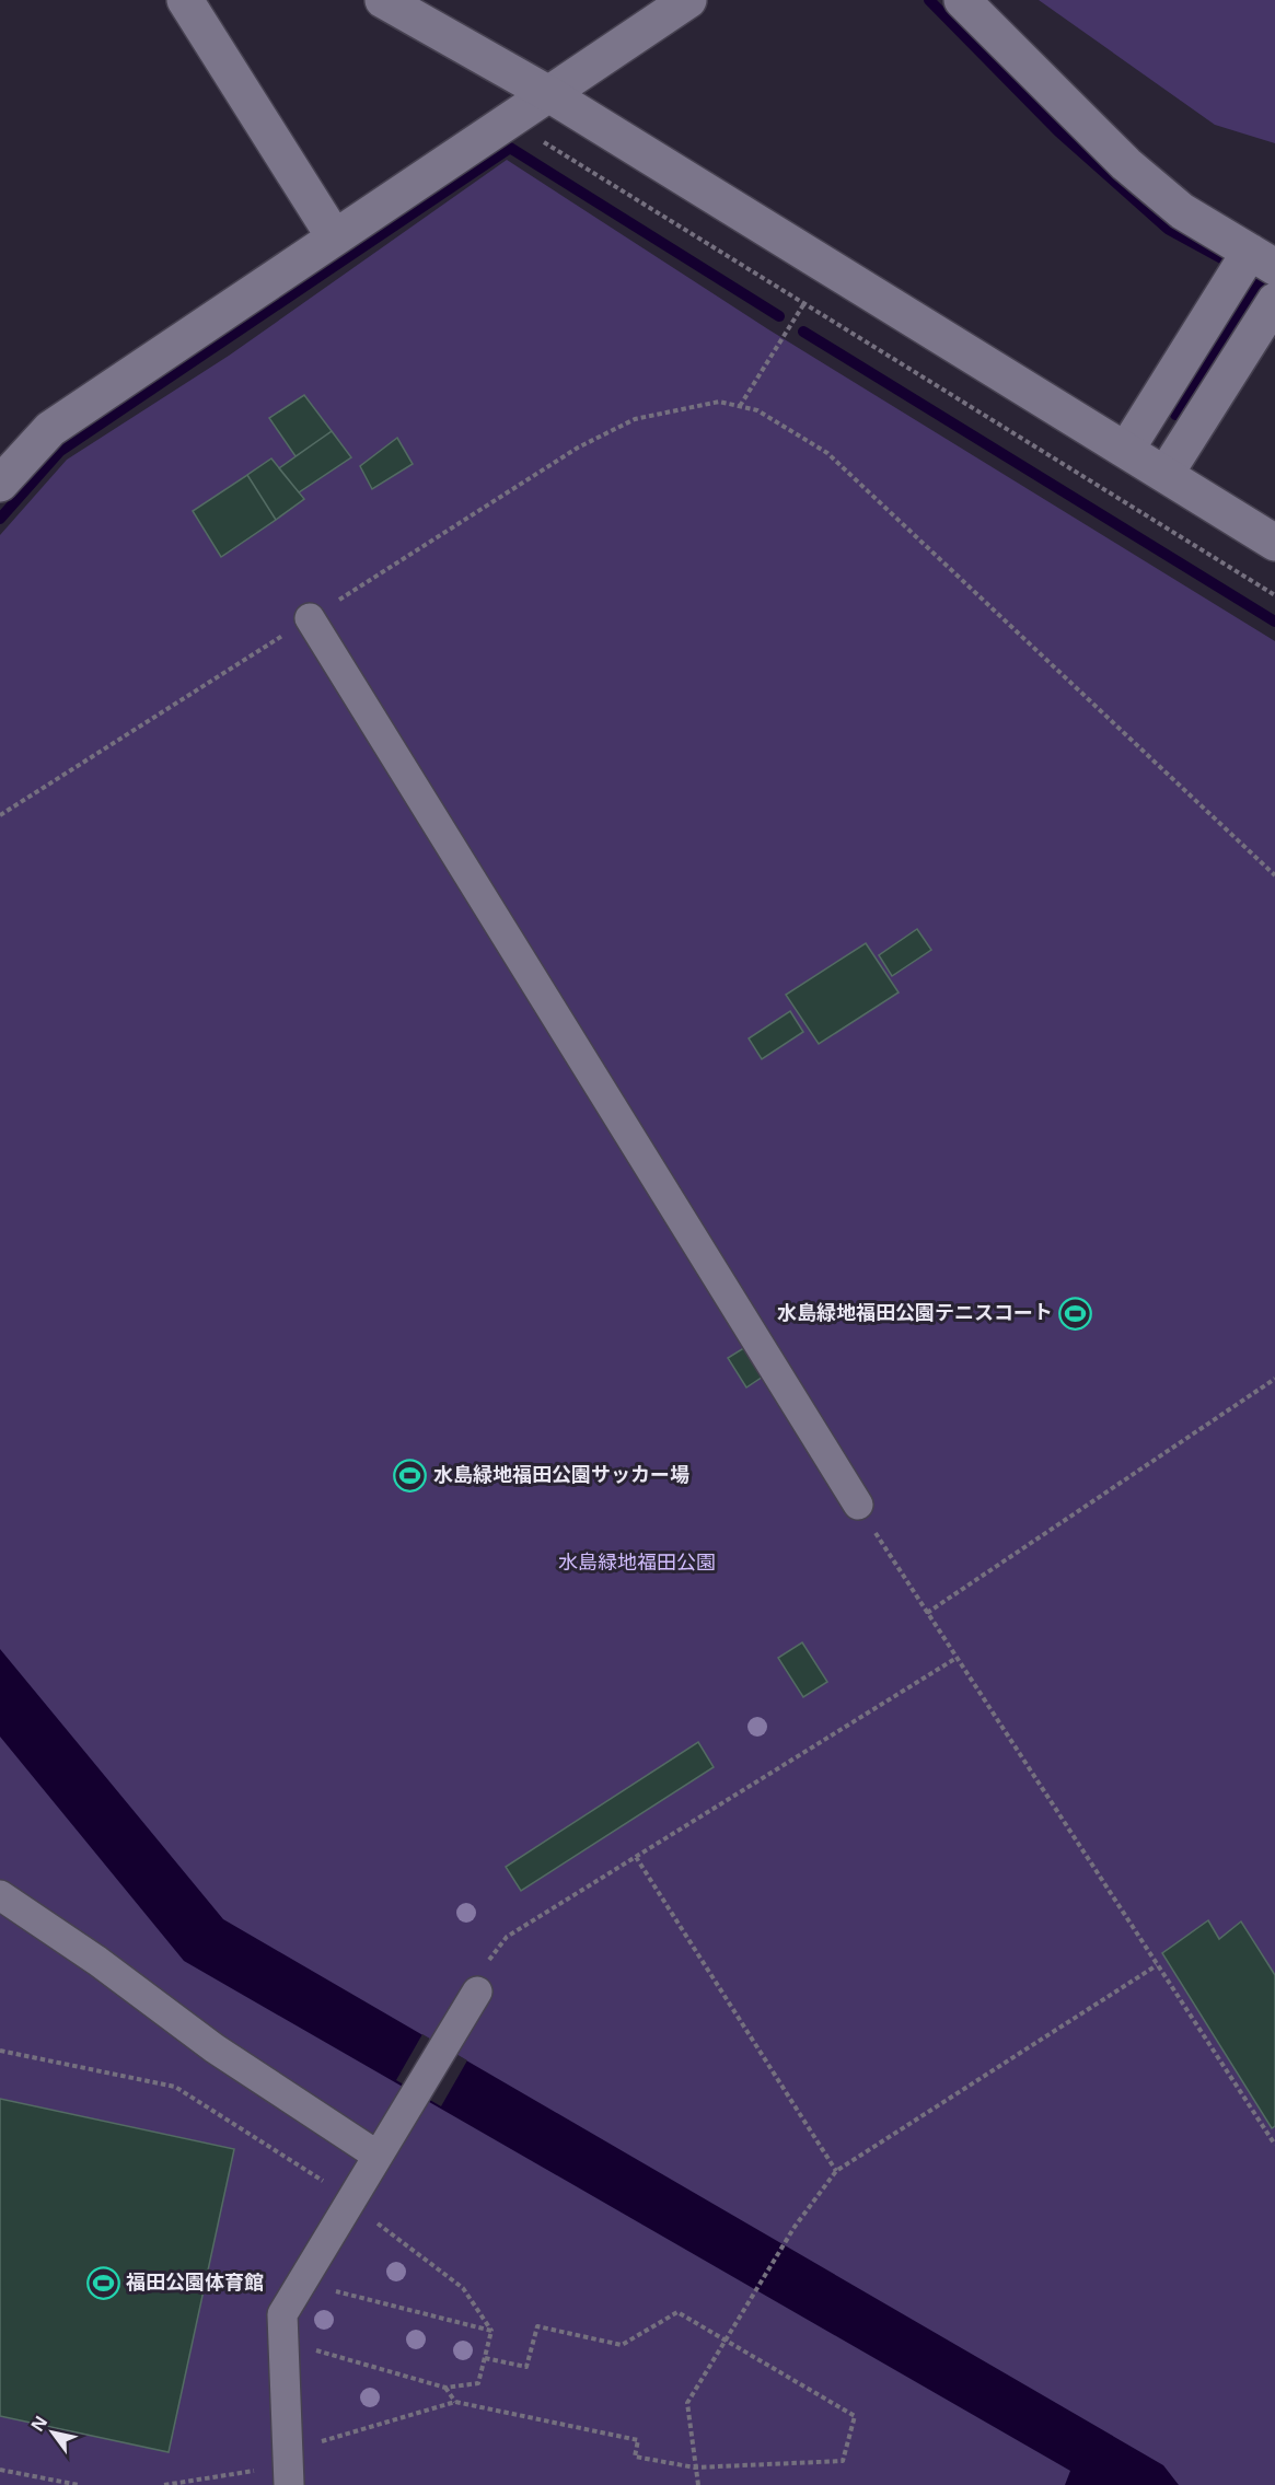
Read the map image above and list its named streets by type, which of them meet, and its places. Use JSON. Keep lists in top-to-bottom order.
{
  "parks": ["水島緑地福田公園"],
  "places": {
    "sports": ["水島緑地福田公園テニスコート", "水島緑地福田公園サッカー場", "福田公園体育館"]
  },
  "north": "top left"
}
